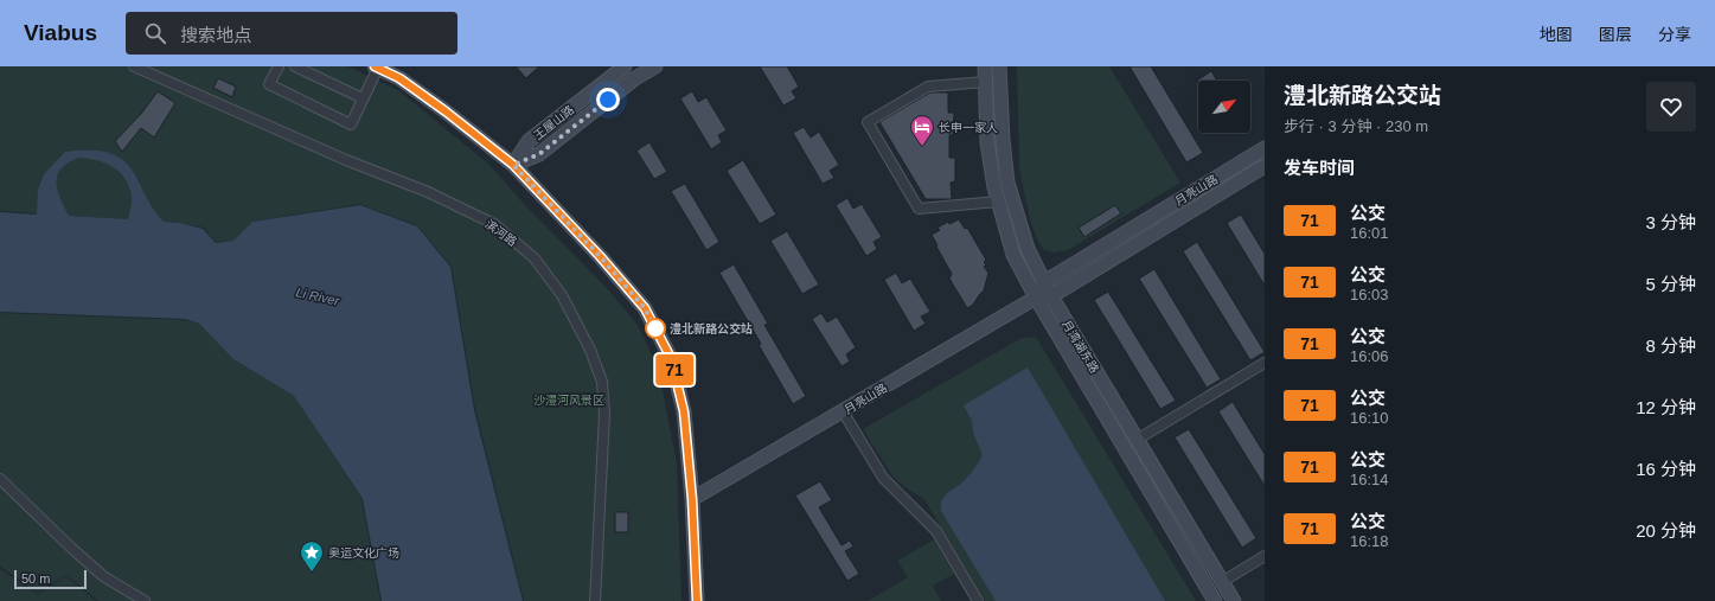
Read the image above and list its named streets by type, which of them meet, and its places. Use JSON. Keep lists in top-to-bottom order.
{
  "streets": {
    "street": [
      "王屋山路",
      "月亮山路",
      "滨河路",
      "月湾湖东路"
    ]
  },
  "crossings": [
    ["月亮山路", "月湾湖东路"]
  ],
  "water": ["Li River"],
  "parks": ["沙澧河风景区"],
  "places": {
    "hotel": ["长申一家人"],
    "other": ["澧北新路公交站"],
    "place": ["奥运文化广场"]
  },
  "lines": ["bus line 71"],
  "scale_bar": "50 m",
  "north": "top right",
  "page": {
    "header": "Viabus",
    "search": "搜索地点",
    "nav": ["地图", "图层", "分享"],
    "on_map": "71",
    "heading": [
      ["澧北新路公交站", "步行 · 3 分钟 · 230 m"],
      "发车时间"
    ],
    "list": [
      {
        "mark": "71",
        "name": "公交",
        "note": "16:01",
        "value": "3 分钟"
      },
      {
        "mark": "71",
        "name": "公交",
        "note": "16:03",
        "value": "5 分钟"
      },
      {
        "mark": "71",
        "name": "公交",
        "note": "16:06",
        "value": "8 分钟"
      },
      {
        "mark": "71",
        "name": "公交",
        "note": "16:10",
        "value": "12 分钟"
      },
      {
        "mark": "71",
        "name": "公交",
        "note": "16:14",
        "value": "16 分钟"
      },
      {
        "mark": "71",
        "name": "公交",
        "note": "16:18",
        "value": "20 分钟"
      }
    ],
    "scale": "50 m"
  }
}
